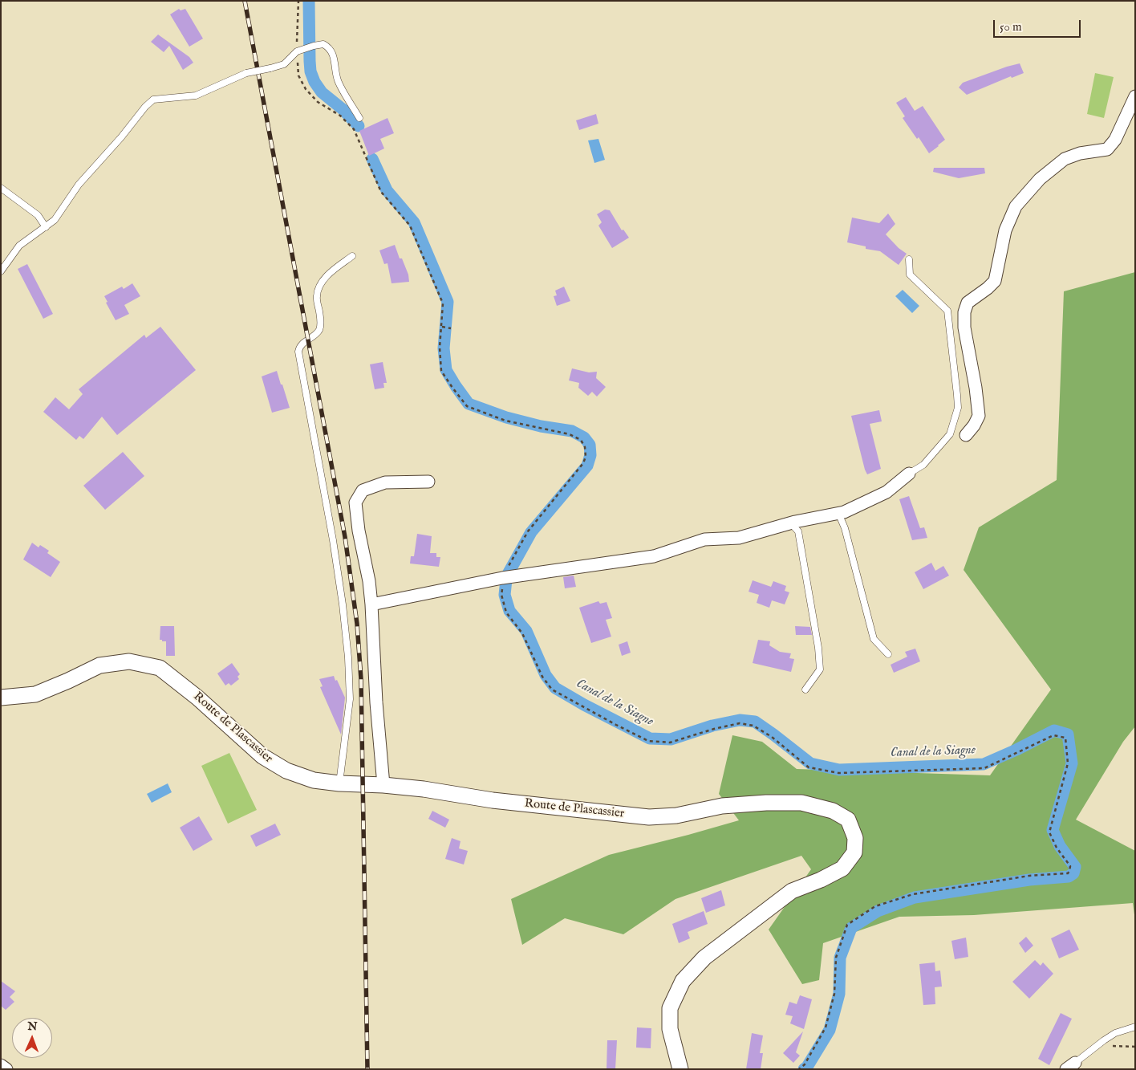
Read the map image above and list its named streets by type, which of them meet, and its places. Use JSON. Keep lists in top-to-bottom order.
{
  "streets": {
    "street": ["Route de Plascassier"]
  },
  "water": ["Canal de la Siagne"],
  "scale_bar": "50 m",
  "north": "top"
}
